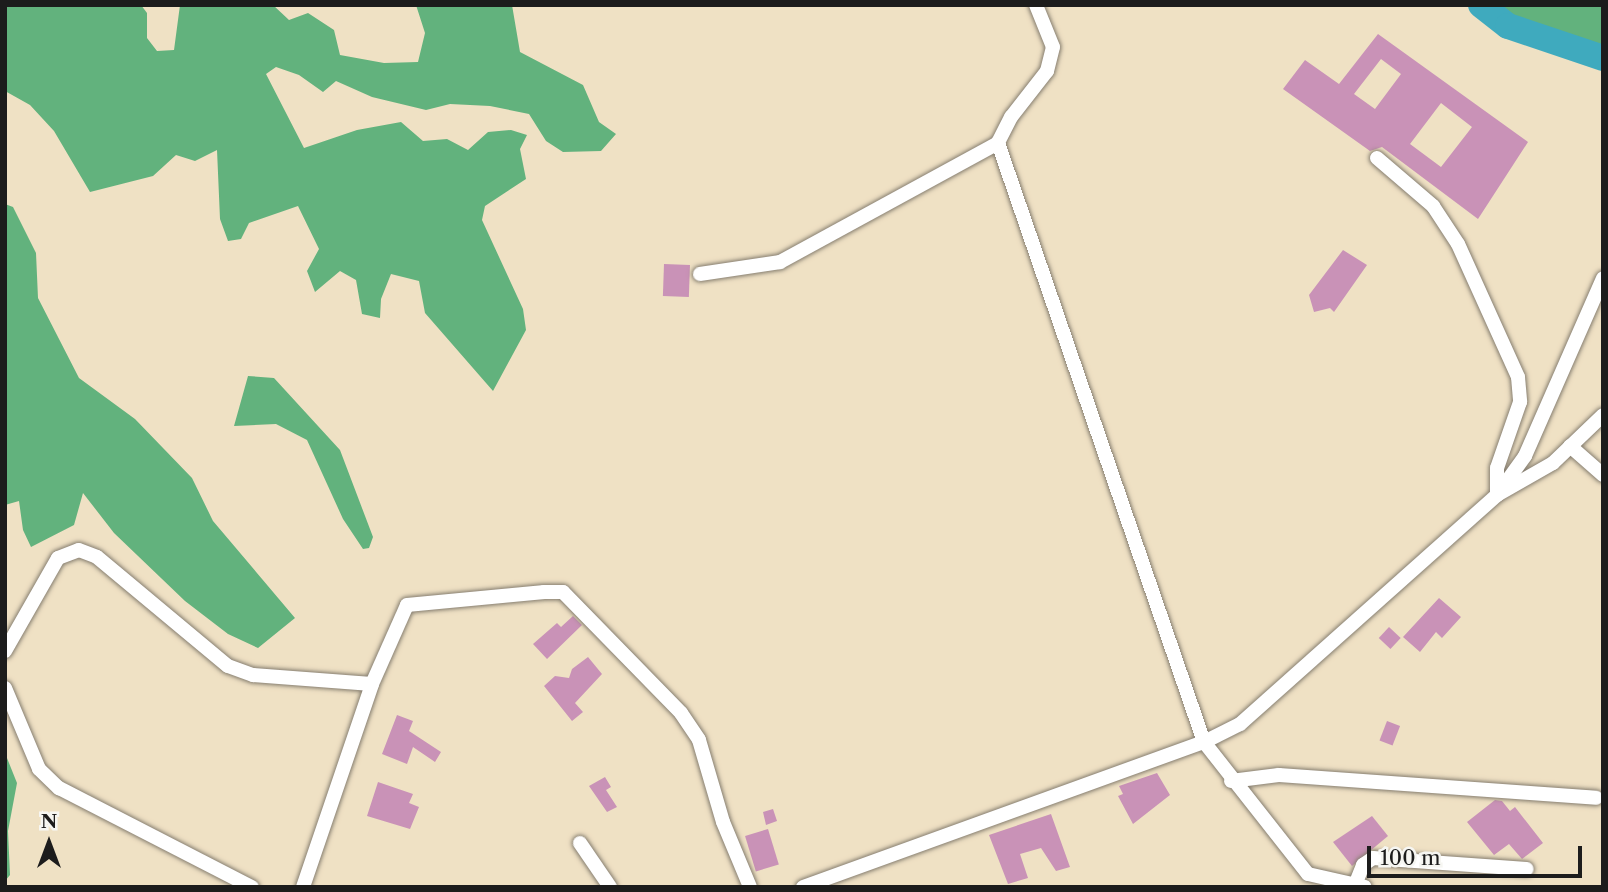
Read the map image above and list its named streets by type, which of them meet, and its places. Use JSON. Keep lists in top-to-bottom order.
{
  "scale_bar": "100 m",
  "north": "top"
}
